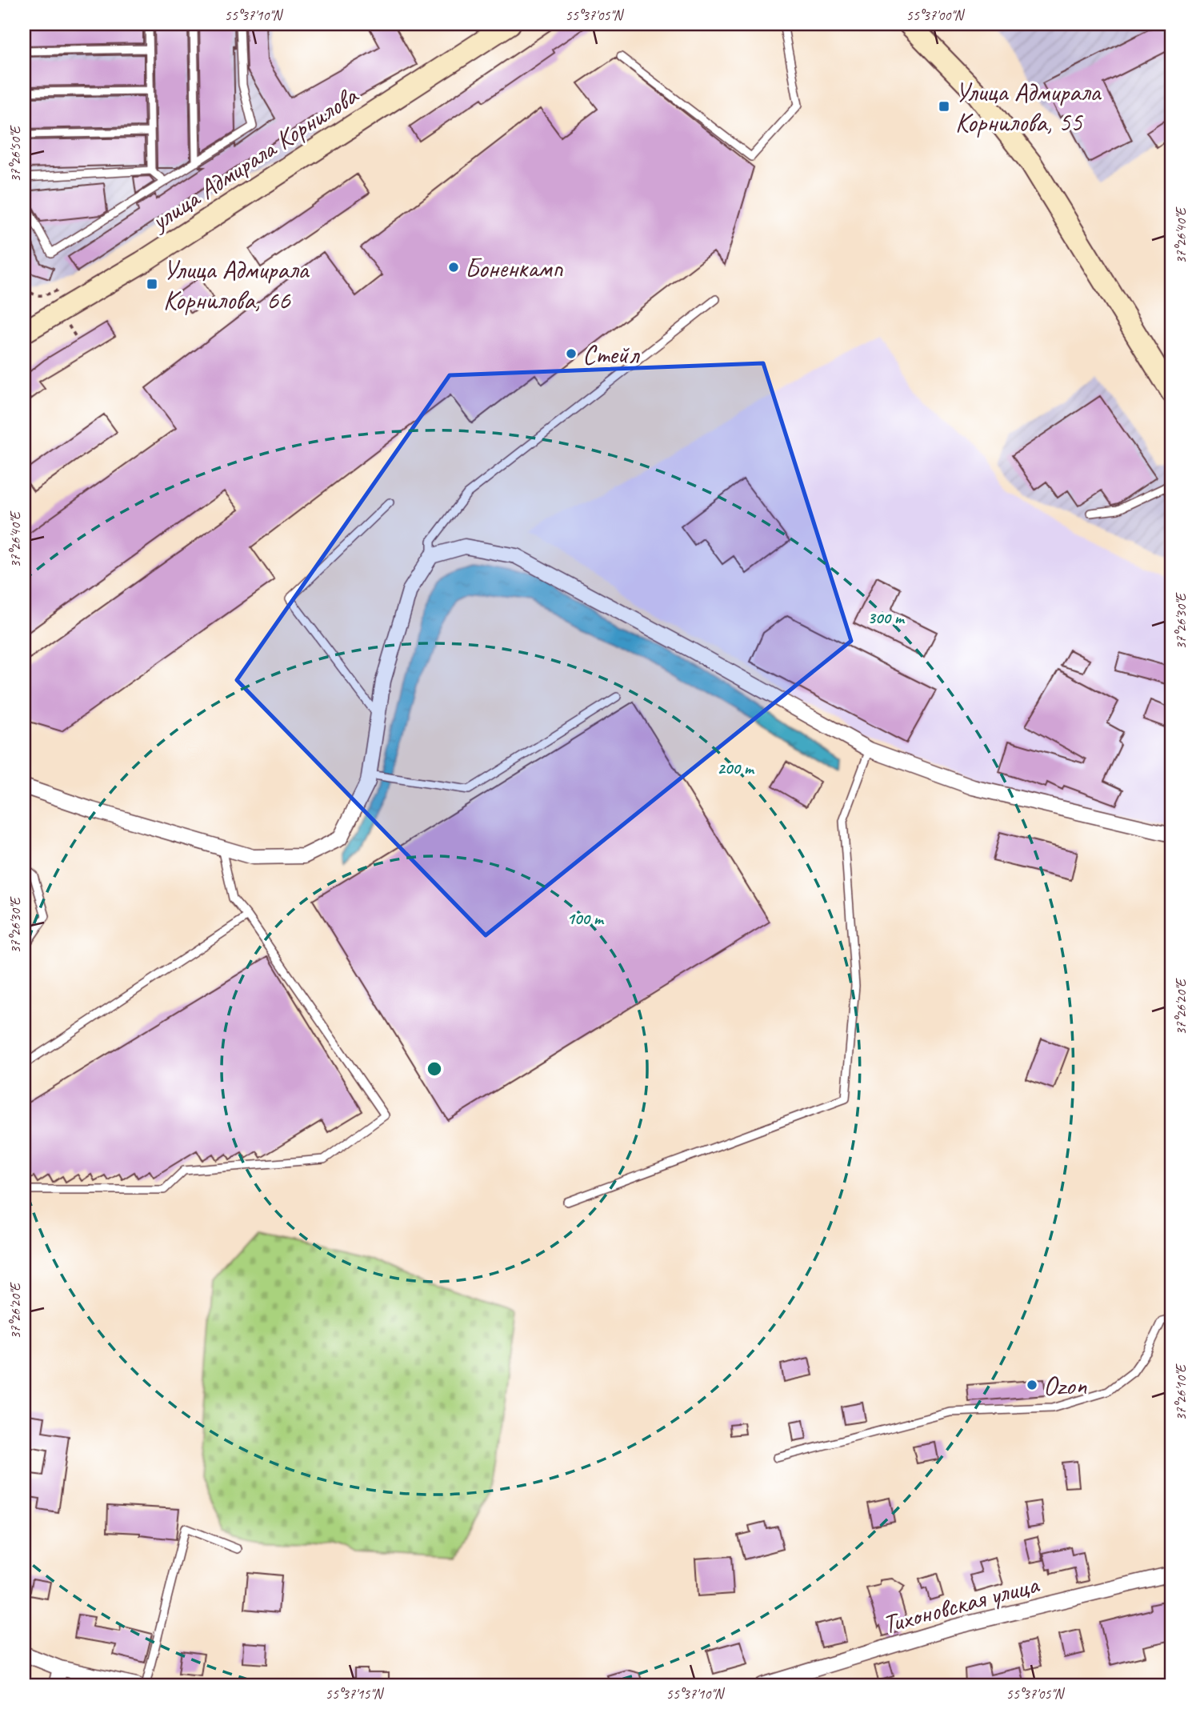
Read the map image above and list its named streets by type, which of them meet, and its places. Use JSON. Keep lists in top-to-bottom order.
{
  "streets": {
    "main road": ["улица Адмирала Корнилова"],
    "street": ["Тихоновская улица"]
  },
  "places": {
    "transit": ["Улица Адмирала Корнилова, 55", "Улица Адмирала Корнилова, 66"],
    "other": ["Боненкамп", "Стейл", "Ozon"]
  },
  "coordinates": [
    "55°37'10\"N",
    "55°37'05\"N",
    "55°37'00\"N",
    "37°26'50\"E",
    "37°26'40\"E",
    "37°26'30\"E",
    "37°26'20\"E",
    "37°26'10\"E",
    "55°37'15\"N"
  ],
  "rings": ["300 m", "200 m", "100 m"]
}
